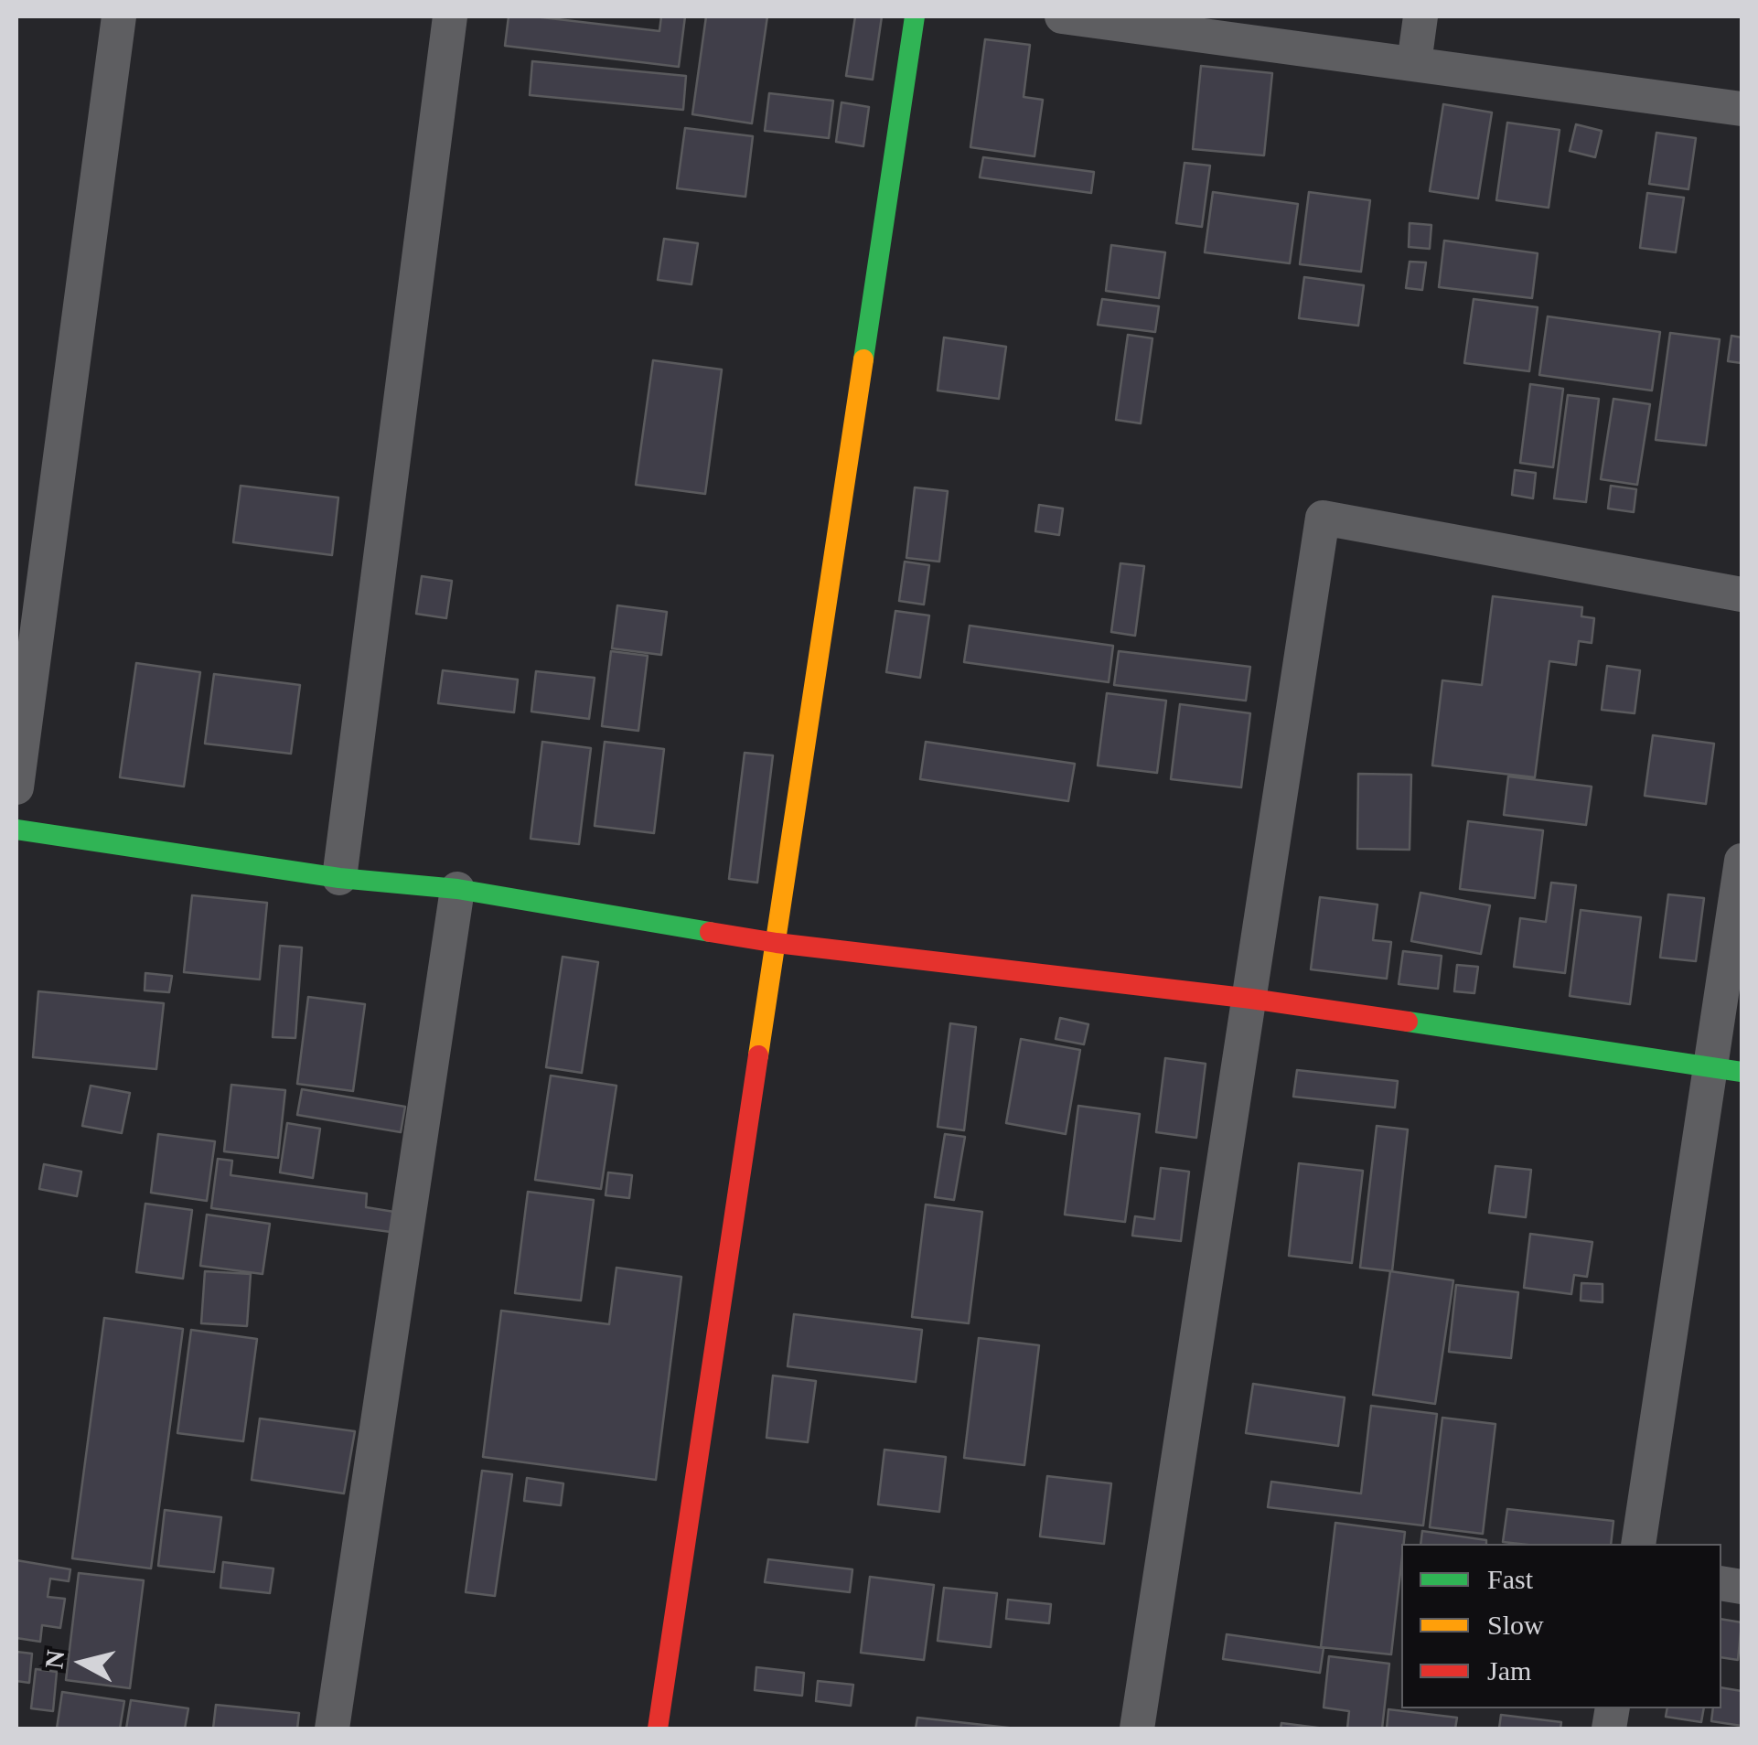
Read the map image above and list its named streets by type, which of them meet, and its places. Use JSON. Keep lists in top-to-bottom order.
{
  "legend": ["Fast", "Slow", "Jam"],
  "north": "left"
}
